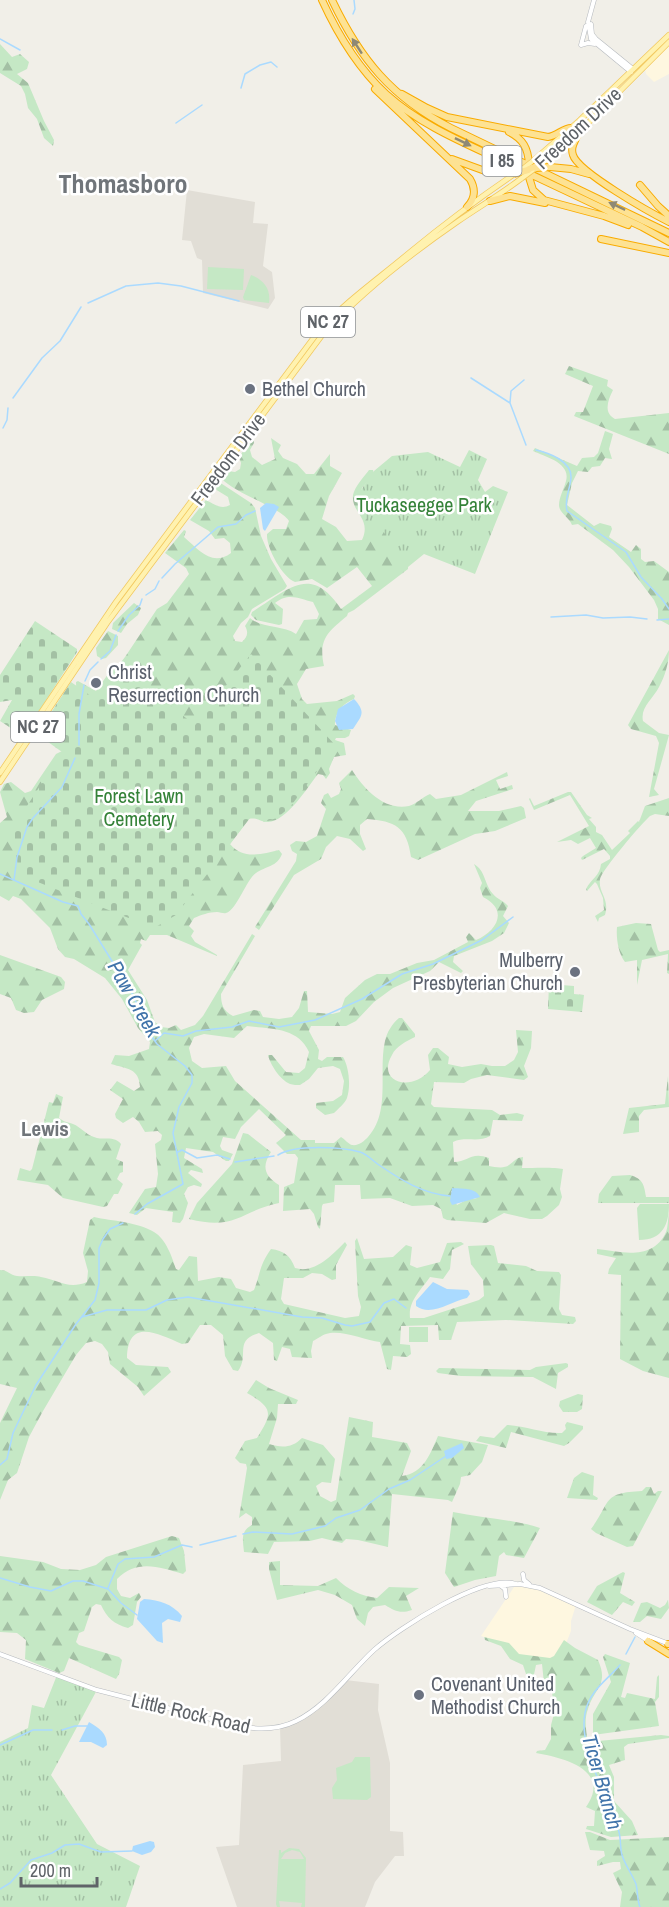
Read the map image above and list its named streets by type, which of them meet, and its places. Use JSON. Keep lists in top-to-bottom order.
{
  "streets": {
    "highway": ["I 85"],
    "main road": ["Freedom Drive", "NC 27", "Little Rock Road"]
  },
  "districts": ["Thomasboro", "Lewis"],
  "water": ["Paw Creek", "Ticer Branch"],
  "parks": ["Tuckaseegee Park", "Forest Lawn Cemetery"],
  "places": [
    "Bethel Church",
    "Christ Resurrection Church",
    "Mulberry Presbyterian Church",
    "Covenant United Methodist Church"
  ],
  "scale_bar": "200 m"
}
